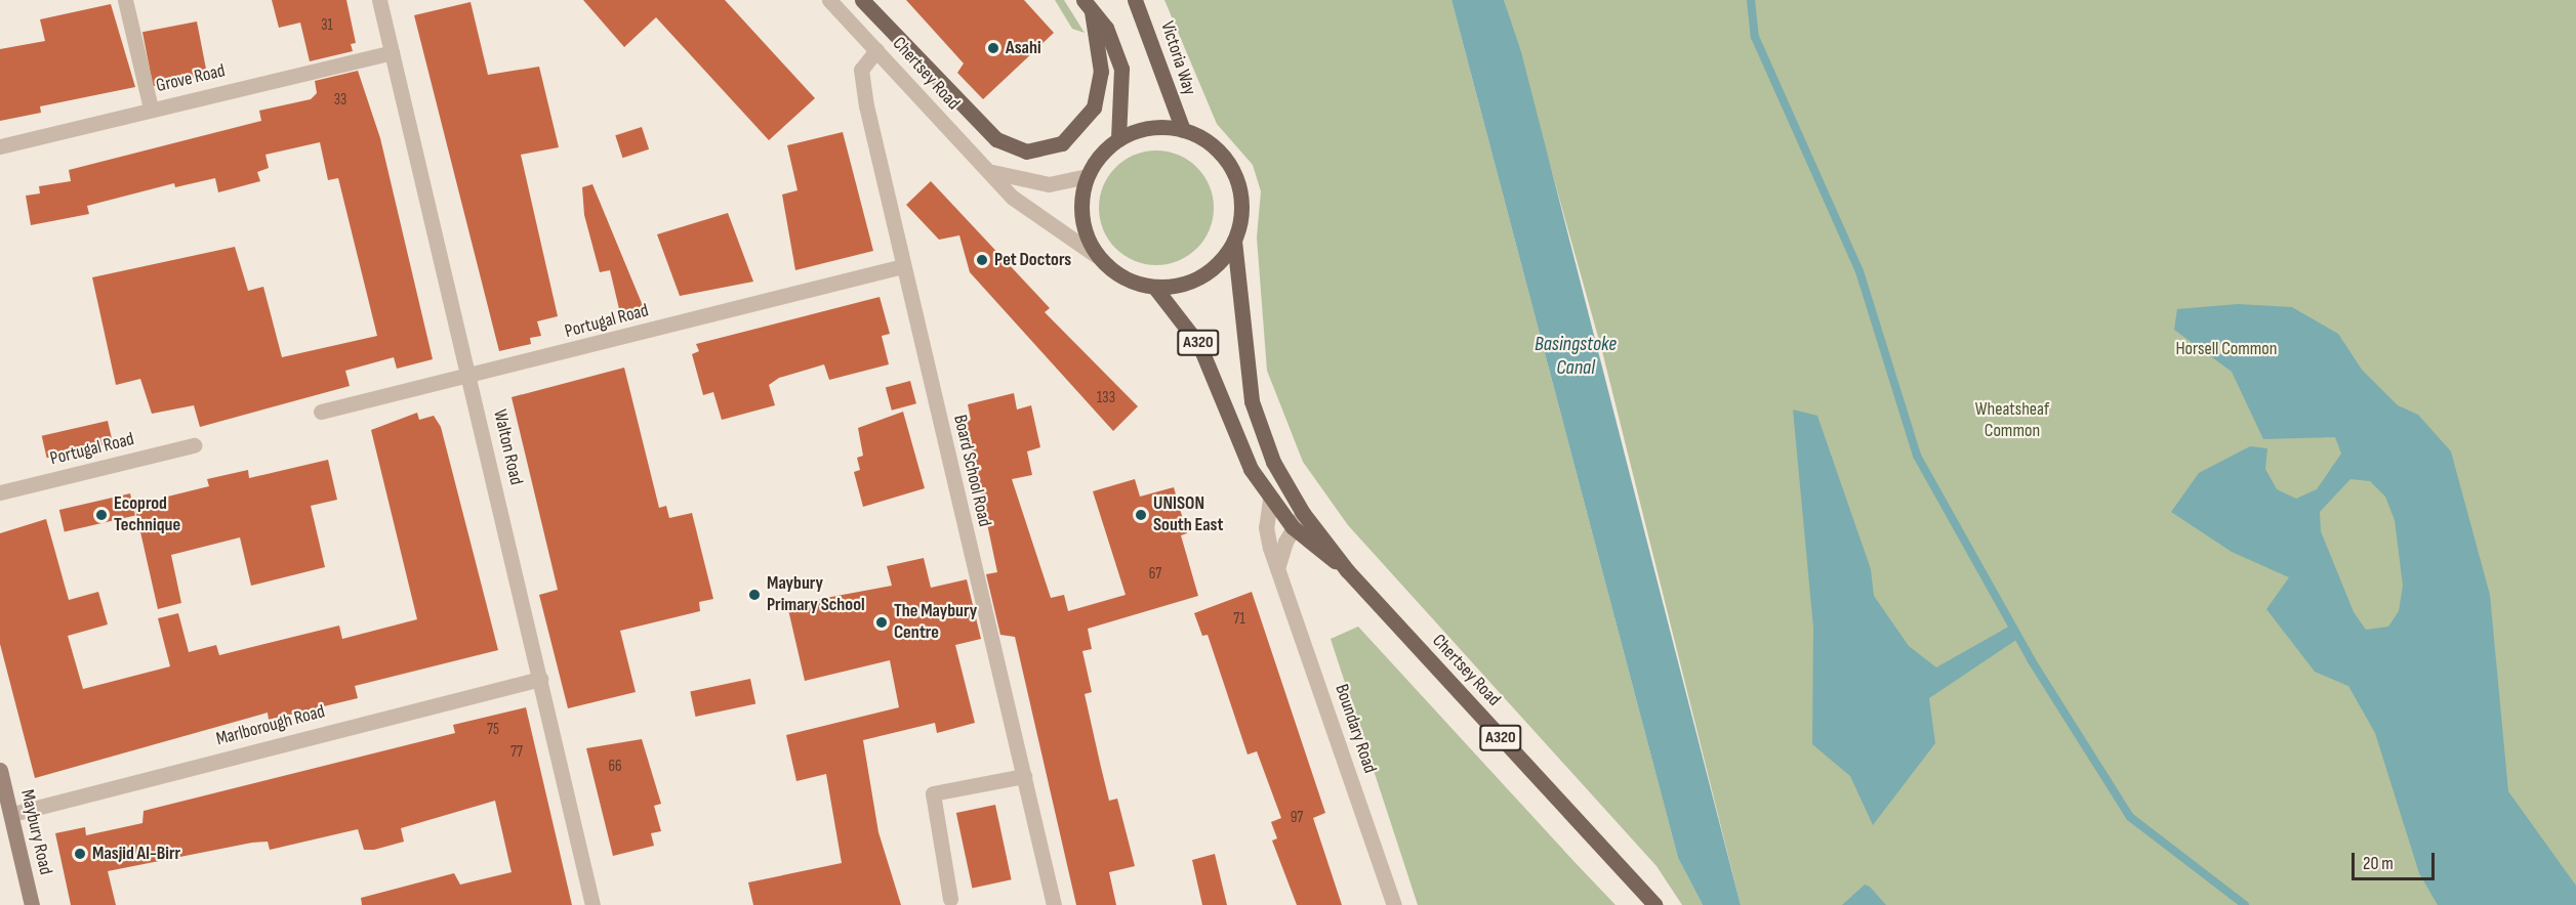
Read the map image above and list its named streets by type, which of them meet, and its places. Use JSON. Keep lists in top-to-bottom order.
{
  "streets": {
    "main road": ["Victoria Way", "Chertsey Road", "A320"],
    "street": [
      "Grove Road",
      "Portugal Road",
      "Walton Road",
      "Board School Road",
      "Marlborough Road",
      "Boundary Road",
      "Maybury Road"
    ]
  },
  "crossings": [
    ["Victoria Way", "Chertsey Road"],
    ["Victoria Way", "A320"],
    ["Chertsey Road", "A320"],
    ["Chertsey Road", "Board School Road"],
    ["Chertsey Road", "Boundary Road"],
    ["Grove Road", "Walton Road"],
    ["Portugal Road", "Walton Road"],
    ["Portugal Road", "Board School Road"],
    ["Walton Road", "Marlborough Road"],
    ["Marlborough Road", "Maybury Road"]
  ],
  "water": ["Basingstoke Canal"],
  "parks": ["Horsell Common", "Wheatsheaf Common"],
  "places": [
    "Asahi",
    "Pet Doctors",
    "Ecoprod Technique",
    "UNISON South East",
    "Maybury Primary School",
    "The Maybury Centre",
    "Masjid Al-Birr"
  ],
  "house_numbers": [
    "31",
    "33",
    "133",
    "67",
    "71",
    "75",
    "77",
    "66",
    "97"
  ],
  "scale_bar": "20 m"
}
